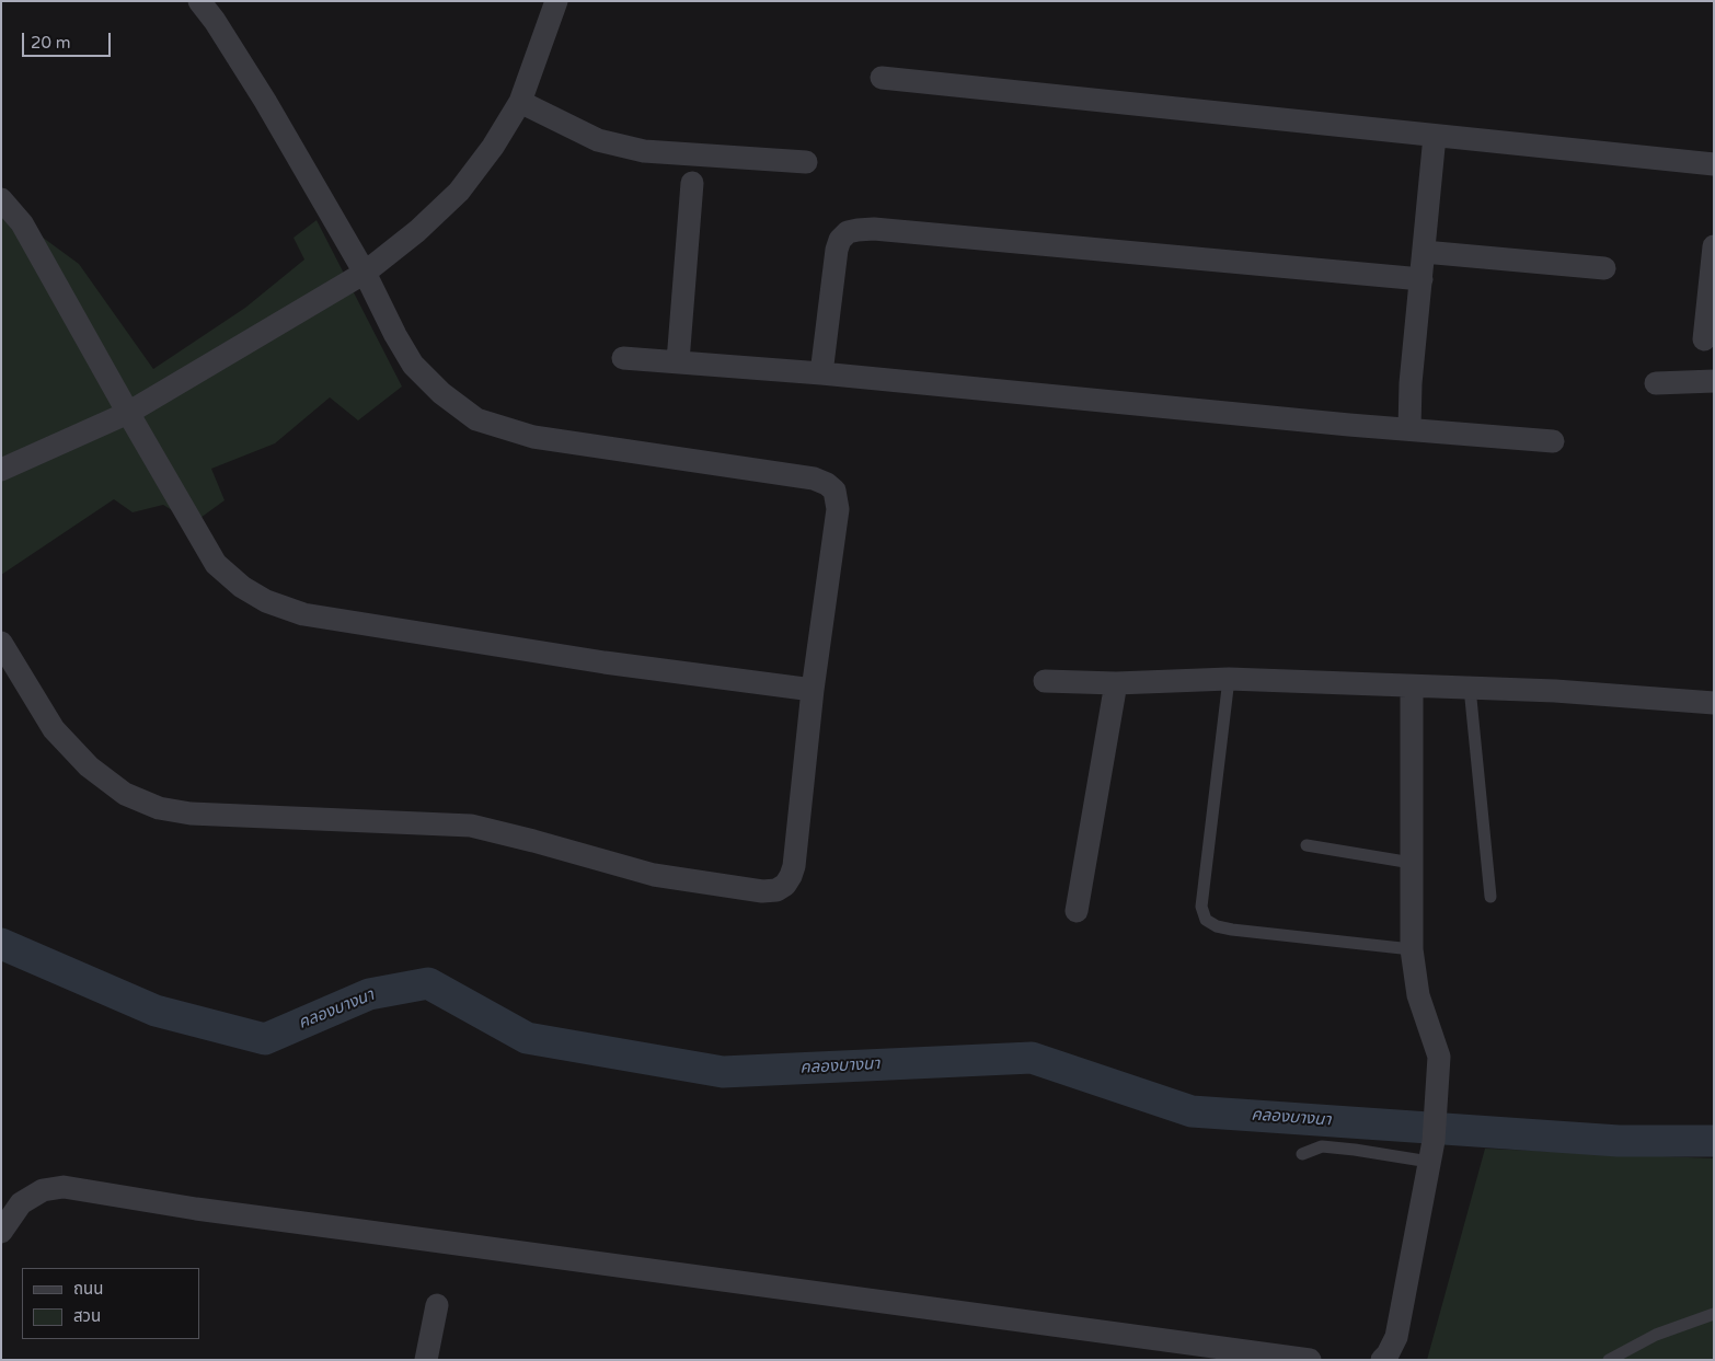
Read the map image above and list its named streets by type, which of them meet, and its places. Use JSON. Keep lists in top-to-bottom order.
{
  "water": ["คลองบางนา"],
  "legend": ["ถนน", "สวน"],
  "scale_bar": "20 m"
}
